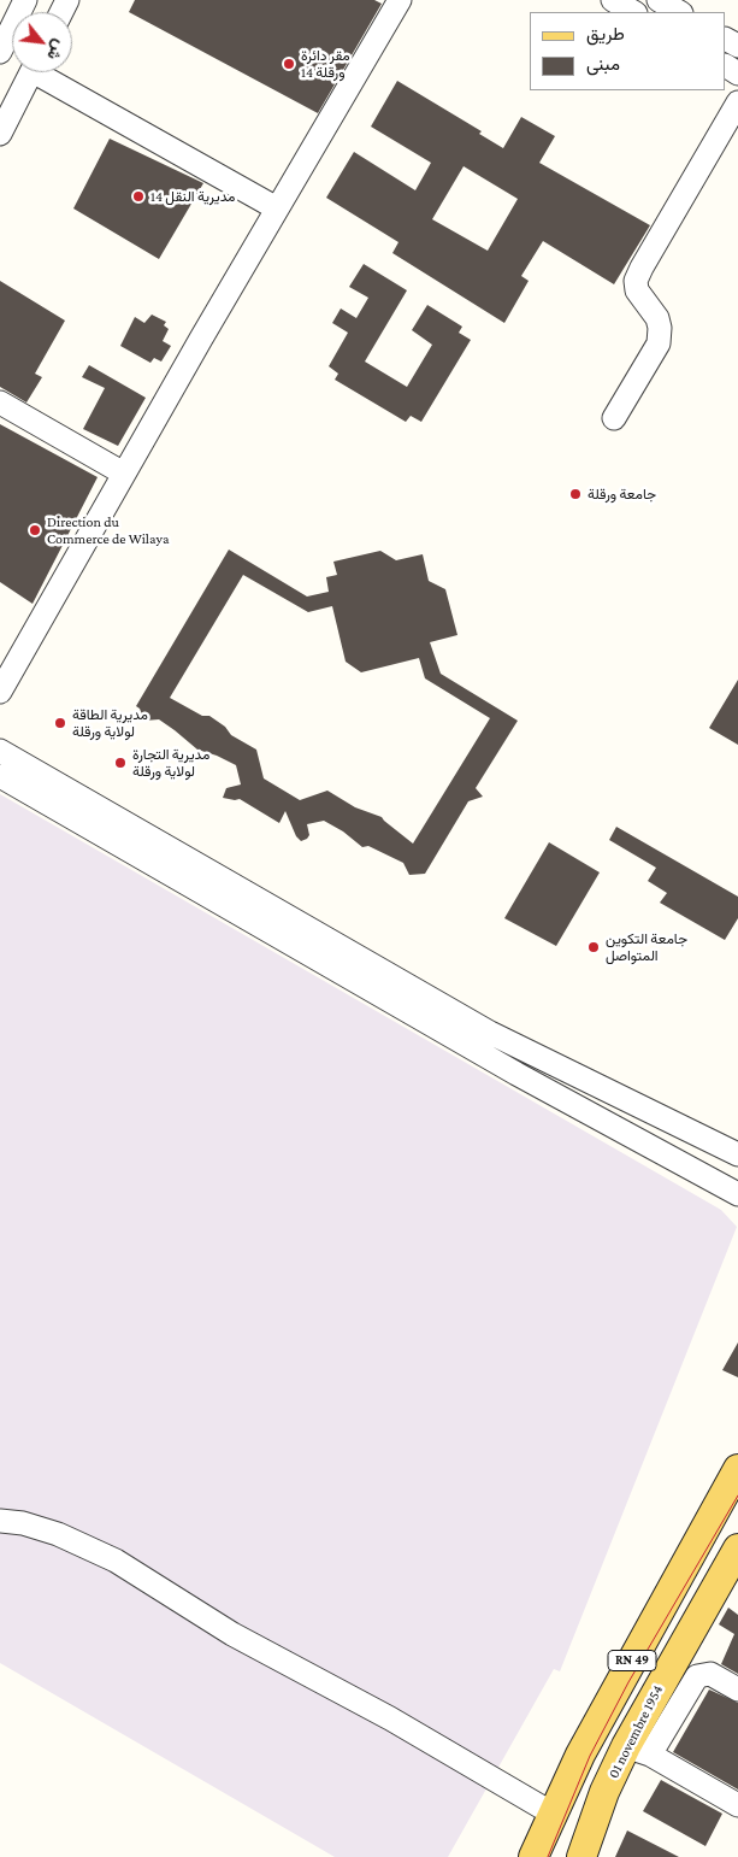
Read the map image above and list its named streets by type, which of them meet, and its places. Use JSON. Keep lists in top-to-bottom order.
{
  "streets": {
    "main road": ["RN 49", "01 novembre 1954"]
  },
  "places": [
    "مقر دائرة ورقلة 14",
    "مديرية النقل 14",
    "جامعة ورقلة",
    "Direction du Commerce de Wilaya",
    "مديرية الطاقة لولاية ورقلة",
    "مديرية التجارة لولاية ورقلة",
    "جامعة التكوين المتواصل"
  ],
  "legend": ["طريق", "مبنى"],
  "north": "bottom right"
}
